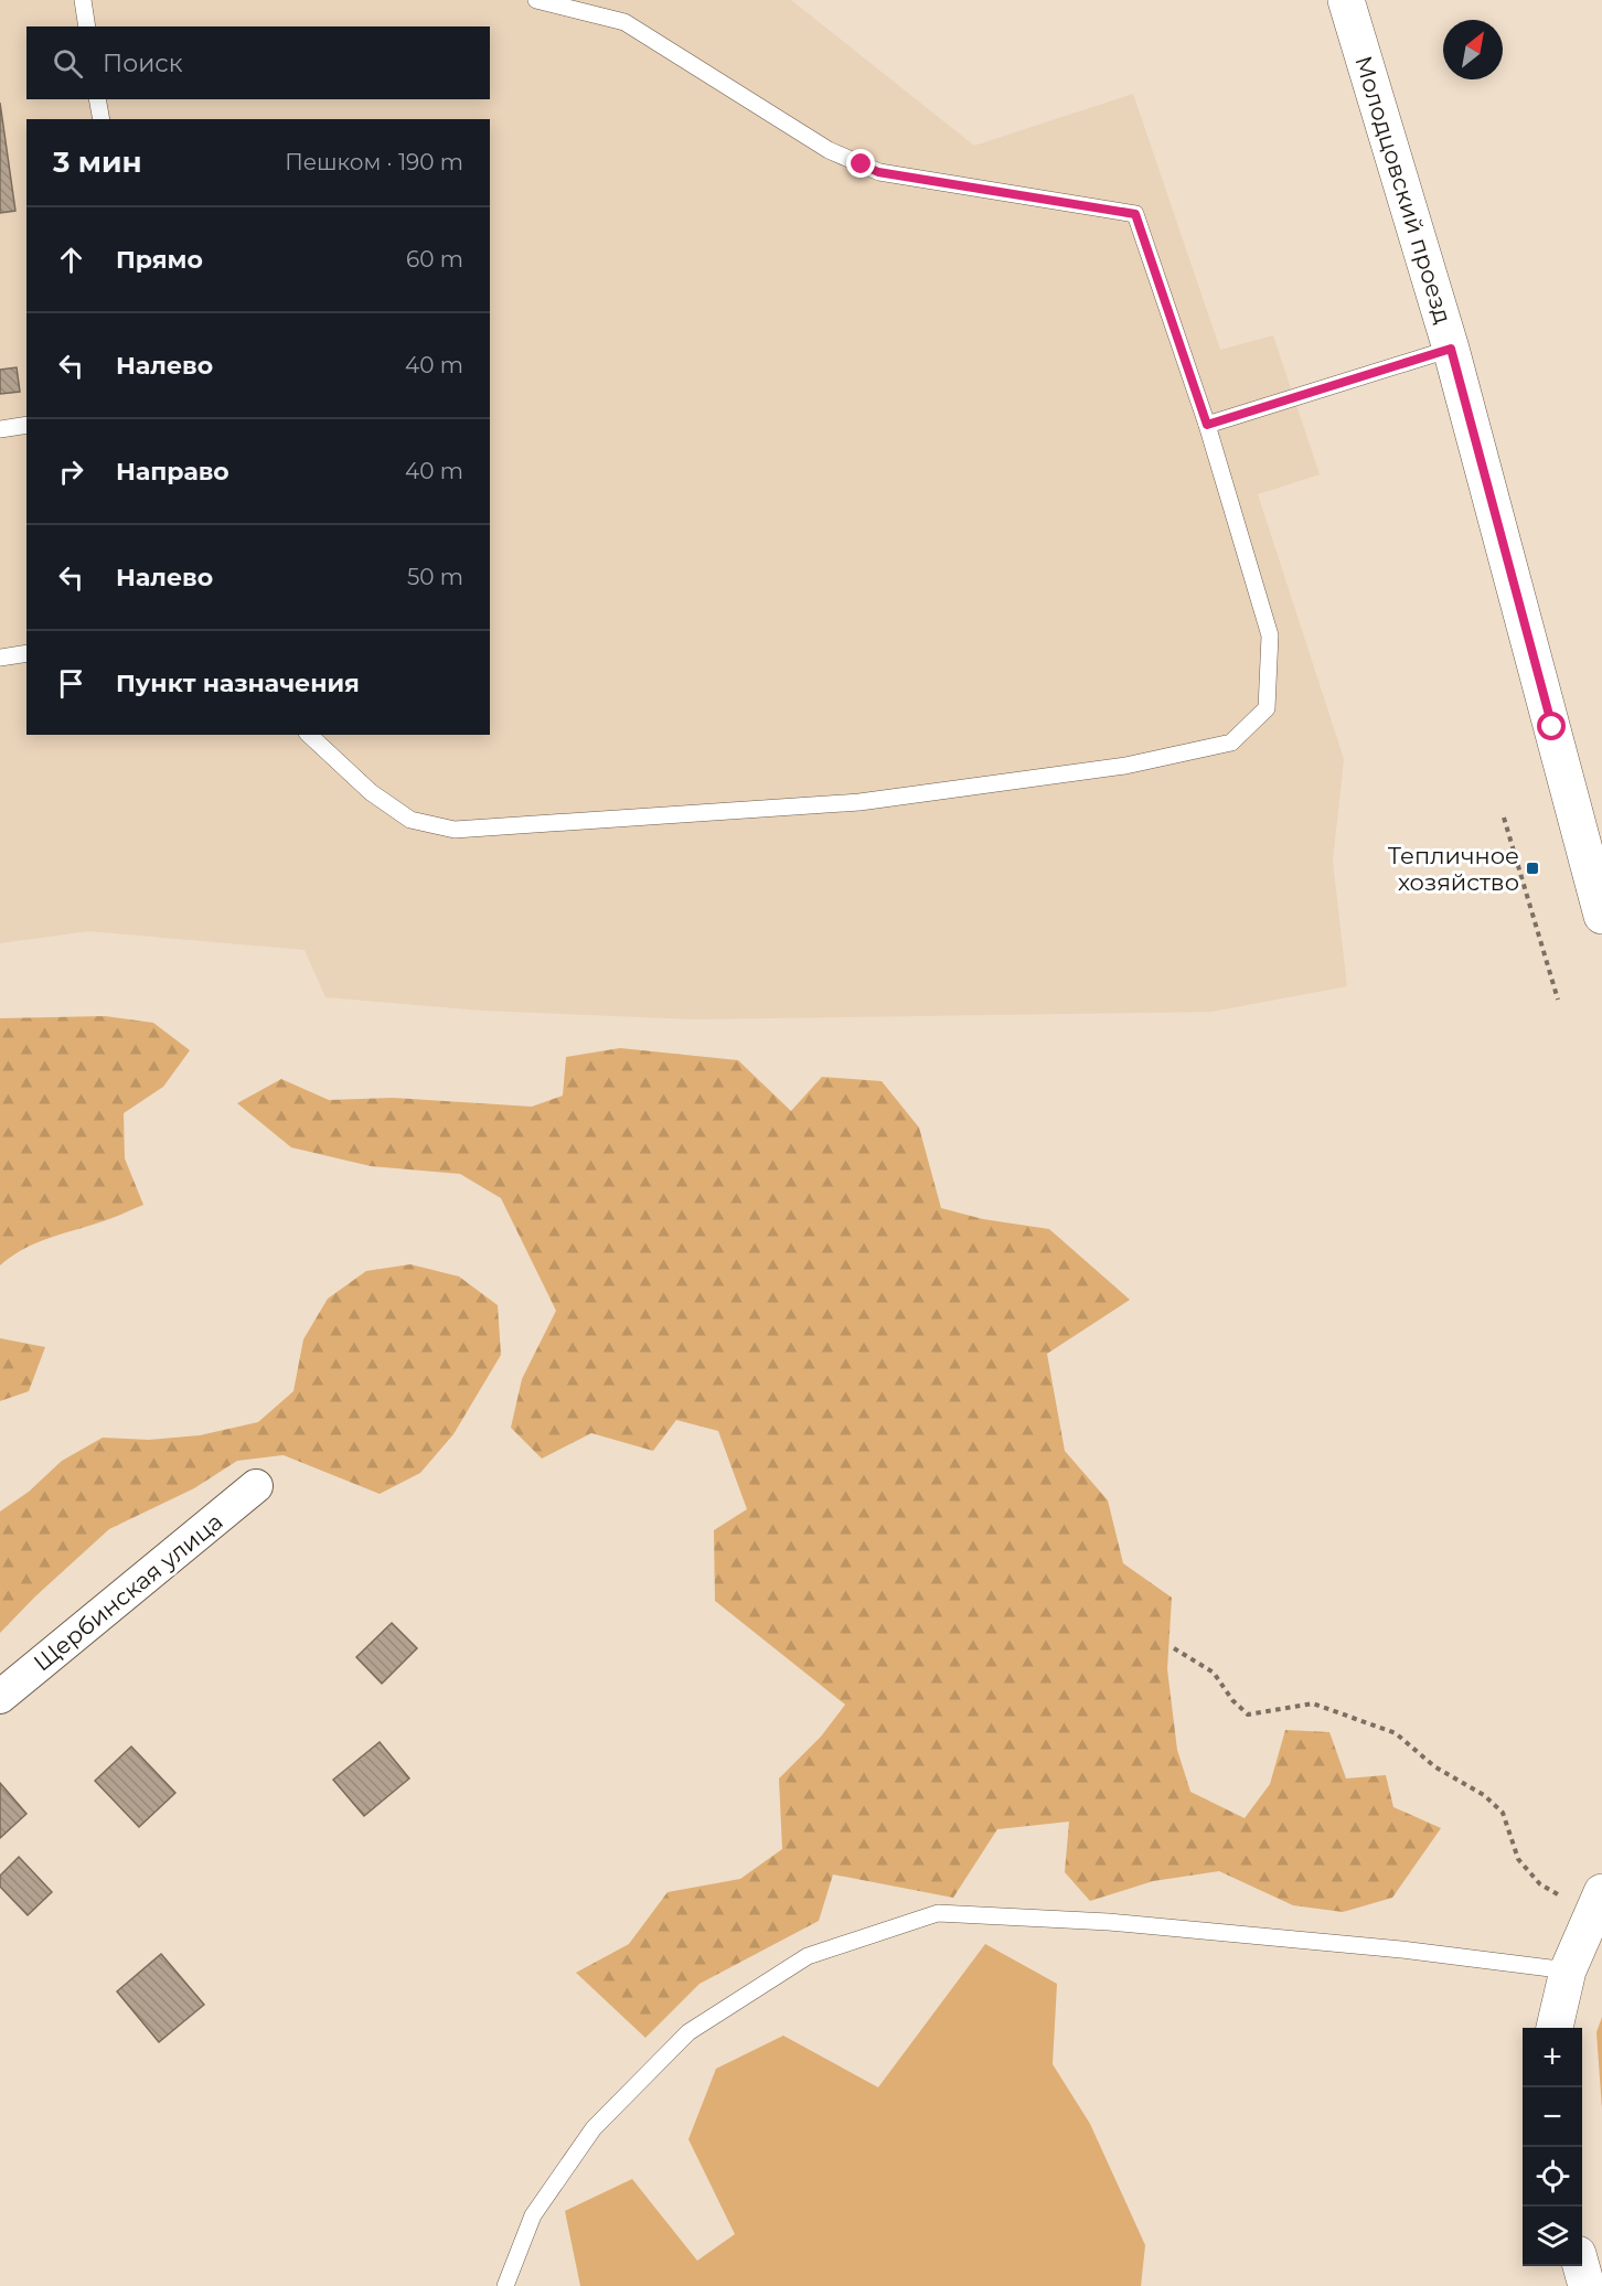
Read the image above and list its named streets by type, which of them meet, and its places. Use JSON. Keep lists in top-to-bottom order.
{
  "streets": {
    "street": ["Молодцовский проезд", "Щербинская улица"]
  },
  "places": {
    "transit": ["Тепличное хозяйство"]
  },
  "north": "top right",
  "page": {
    "search": "Поиск",
    "heading": ["3 мин", "Пешком · 190 m"],
    "list": [
      ["Прямо", "60 m"],
      ["Налево", "40 m"],
      ["Направо", "40 m"],
      ["Налево", "50 m"],
      "Пункт назначения"
    ],
    "map_buttons": ["+", "−"]
  }
}
